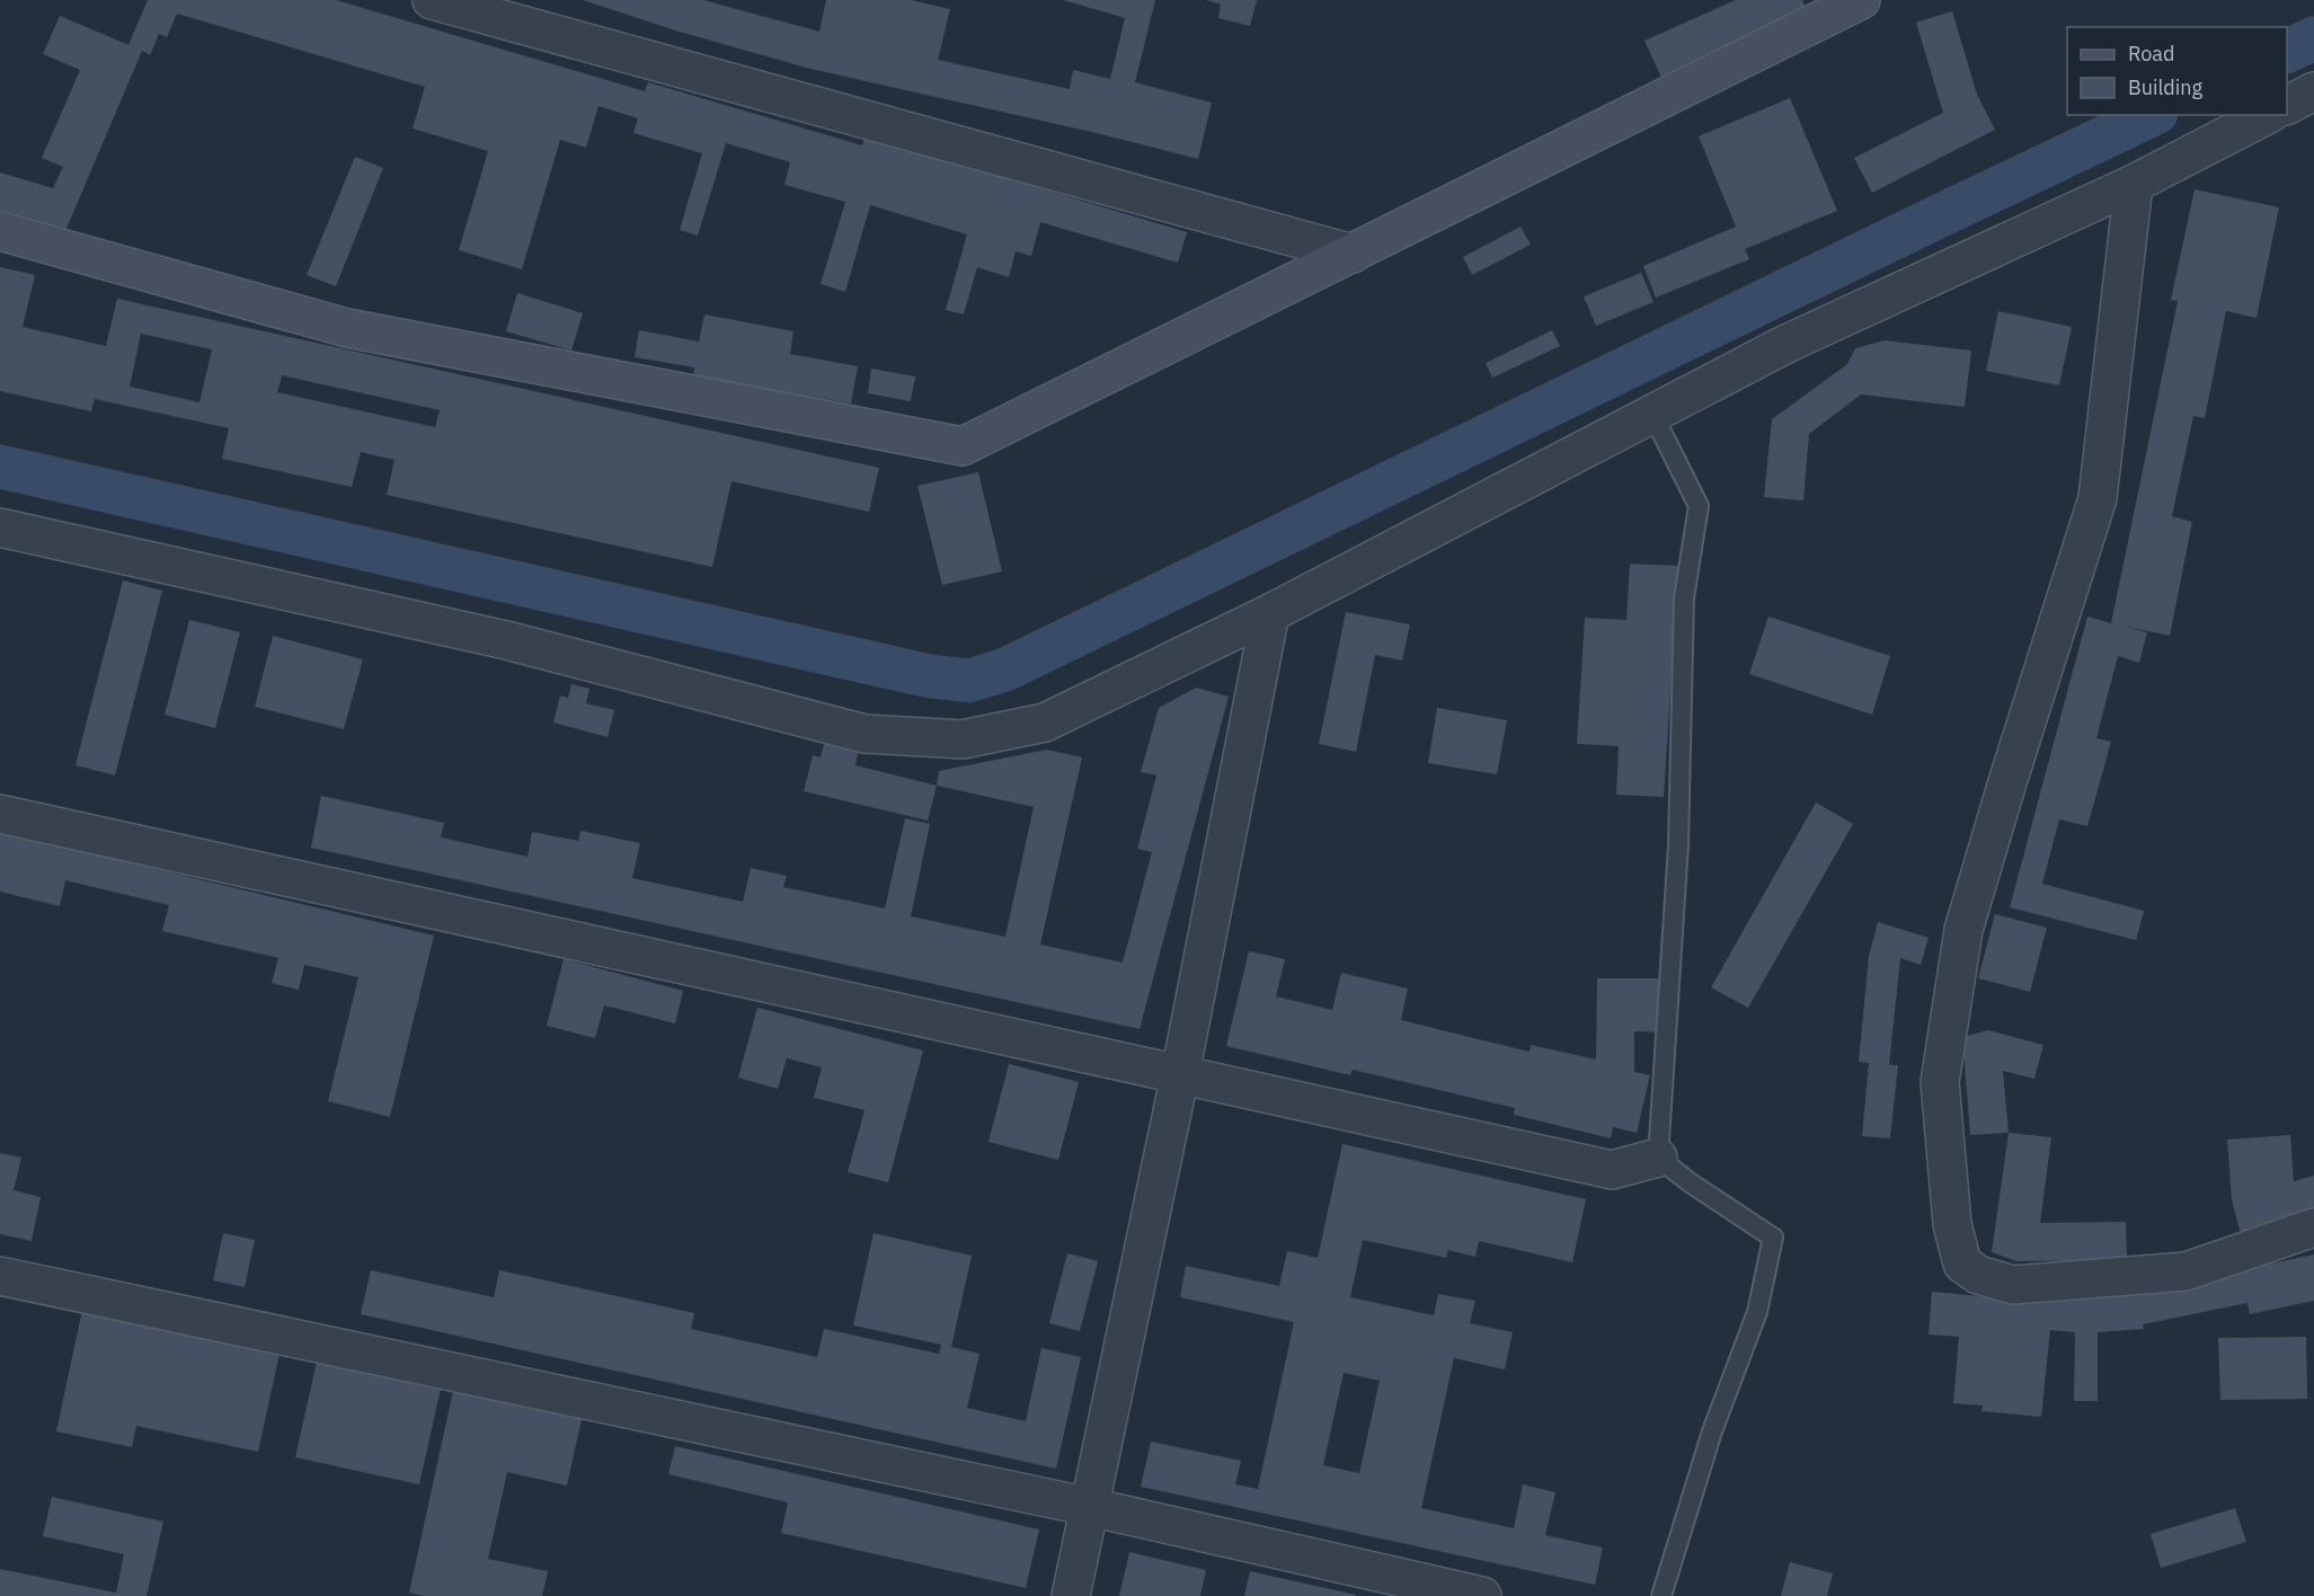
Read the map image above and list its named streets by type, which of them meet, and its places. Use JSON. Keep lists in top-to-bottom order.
{
  "legend": ["Road", "Building"]
}
